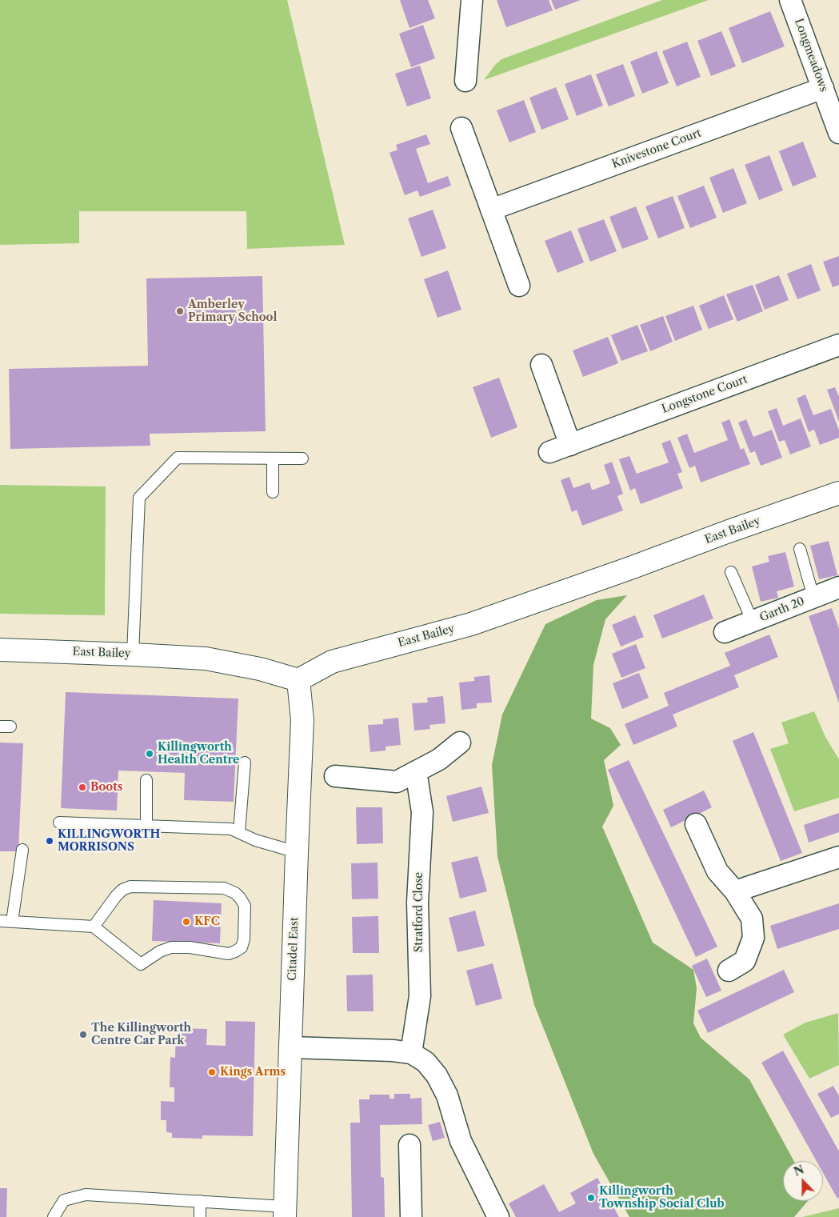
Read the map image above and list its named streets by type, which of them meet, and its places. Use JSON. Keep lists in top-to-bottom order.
{
  "streets": {
    "street": [
      "Longmeadows",
      "Knivestone Court",
      "Longstone Court",
      "East Bailey",
      "Garth 20",
      "Stratford Close",
      "Citadel East"
    ]
  },
  "crossings": [
    ["Longmeadows", "Knivestone Court"],
    ["East Bailey", "Citadel East"]
  ],
  "places": [
    "Amberley Primary School",
    "Killingworth Health Centre",
    "Boots",
    "KILLINGWORTH MORRISONS",
    "KFC",
    "The Killingworth Centre Car Park",
    "Kings Arms",
    "Killingworth Township Social Club"
  ],
  "north": "top"
}
